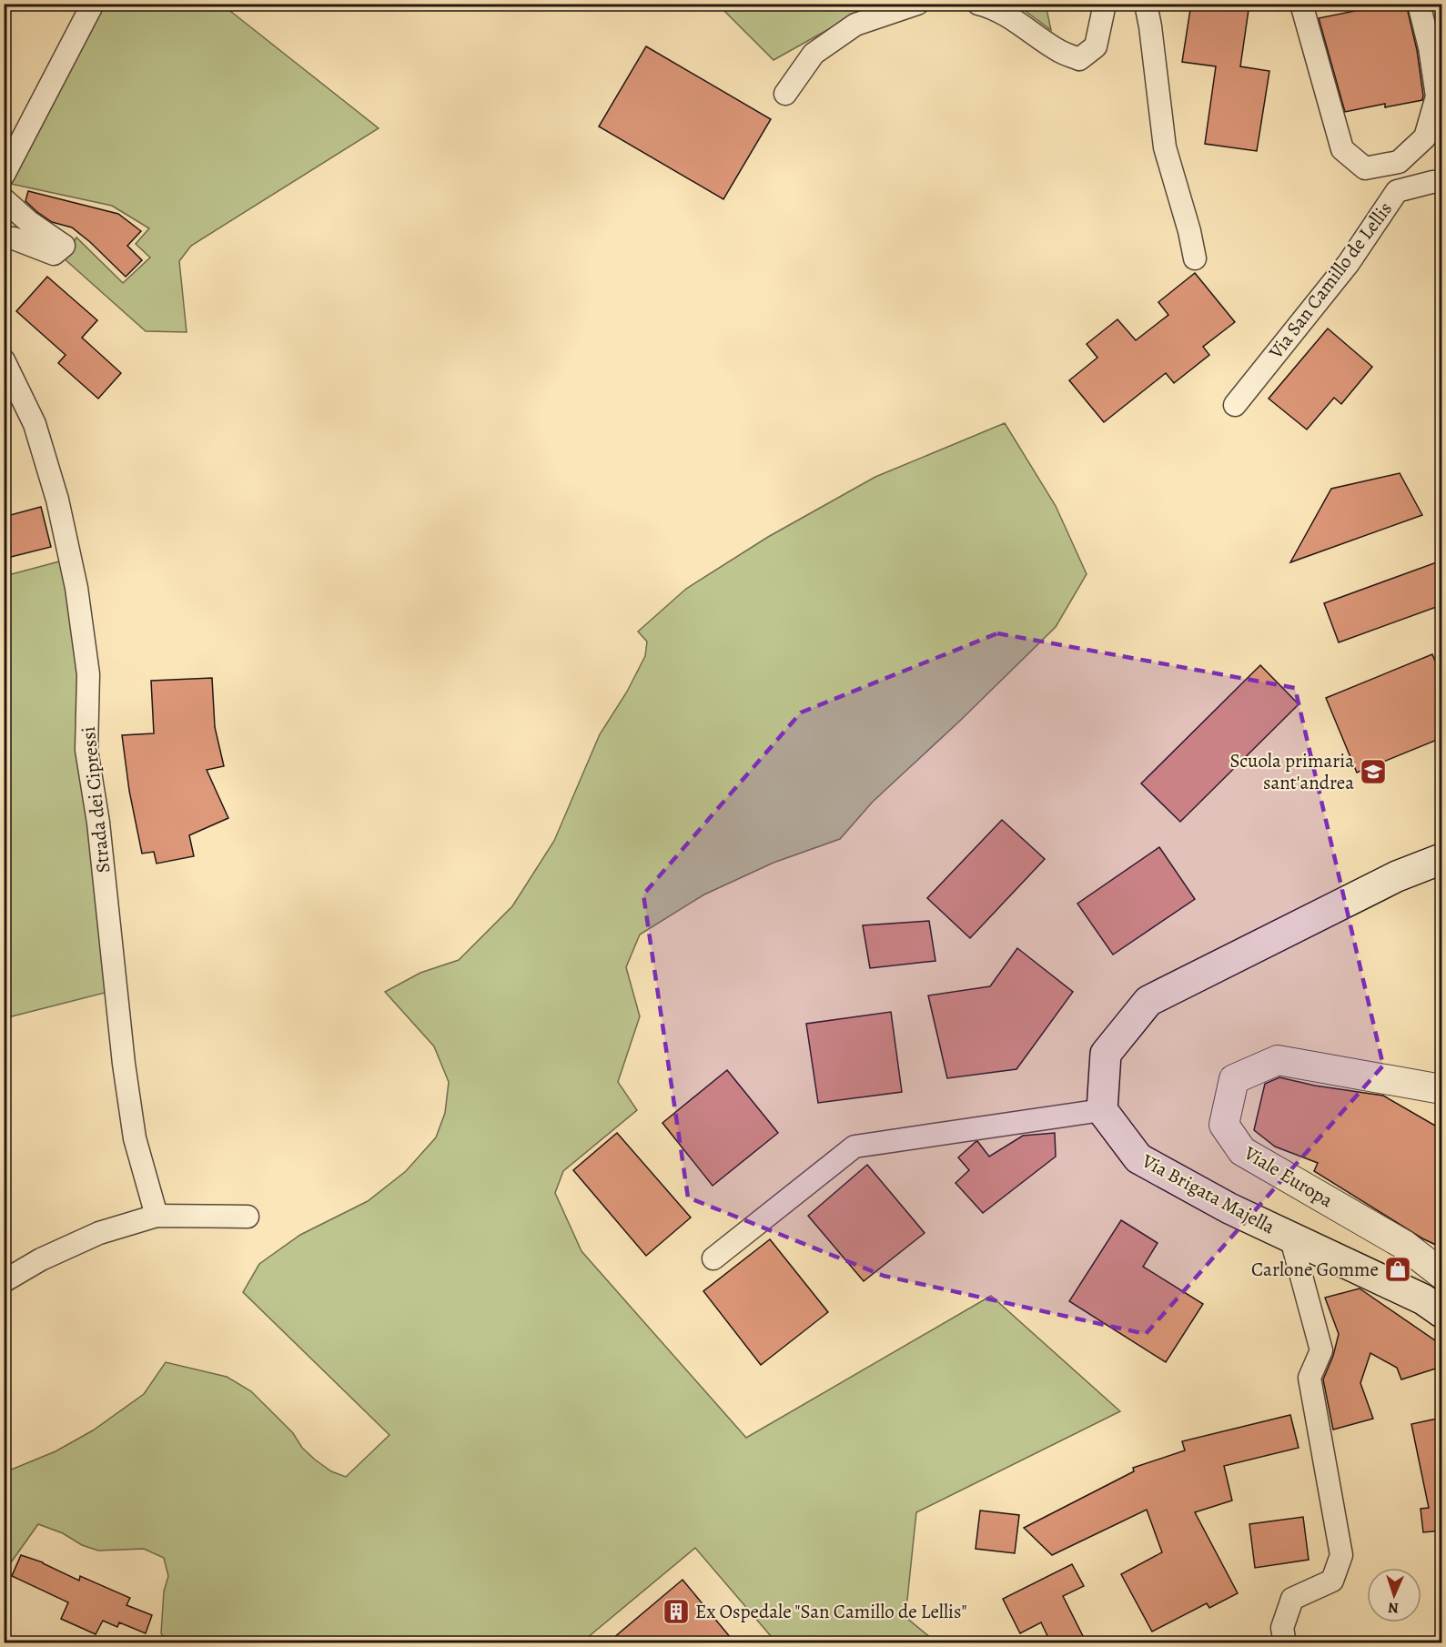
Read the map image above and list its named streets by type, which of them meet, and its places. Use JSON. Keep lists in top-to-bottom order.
{
  "streets": {
    "main road": ["Via Brigata Majella"],
    "street": ["Via San Camillo de Lellis", "Strada dei Cipressi", "Viale Europa"]
  },
  "places": {
    "school or university": ["Scuola primaria sant'andrea"],
    "shop": ["Carlone Gomme"],
    "building": ["Ex Ospedale \"San Camillo de Lellis\""]
  },
  "north": "bottom"
}
